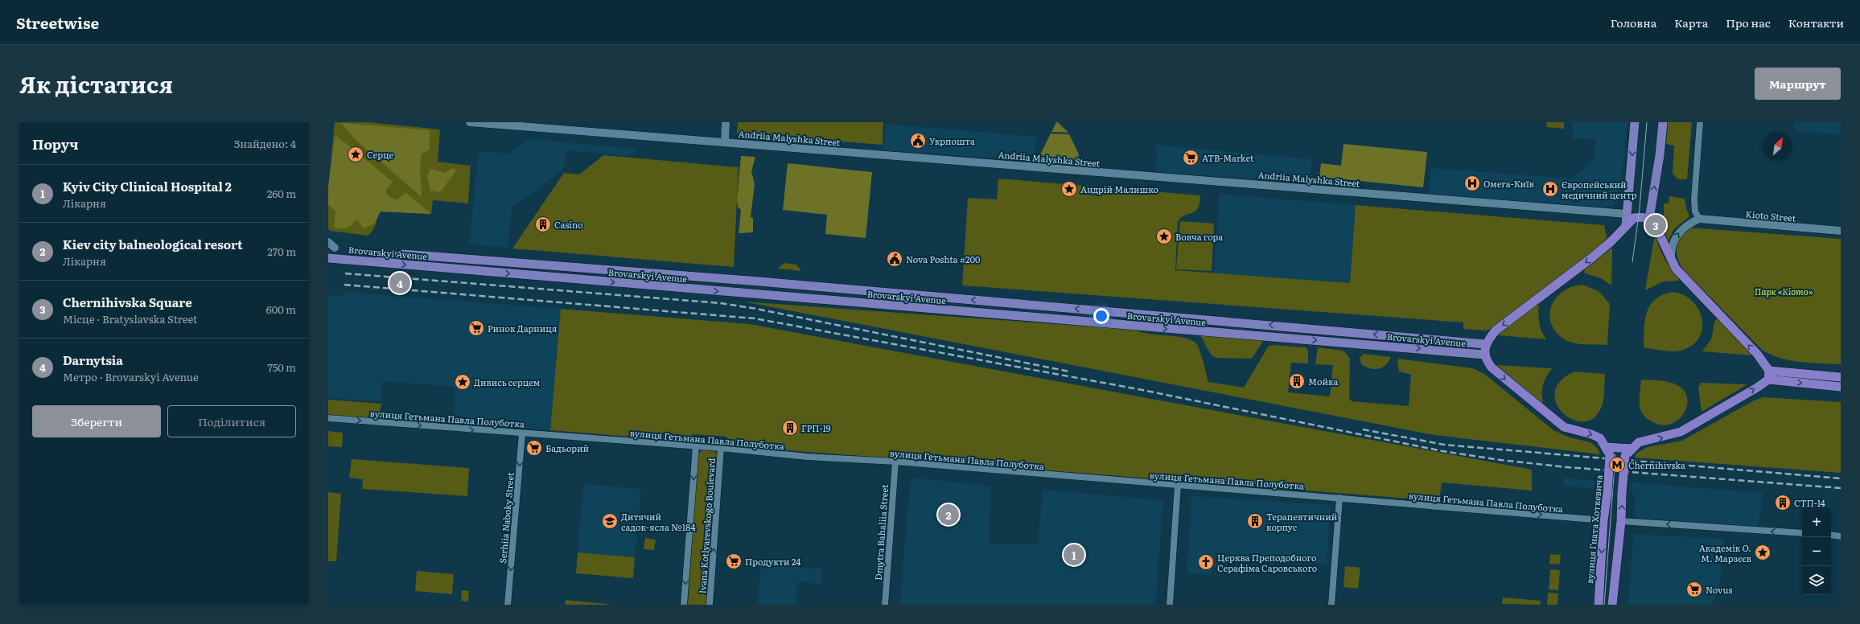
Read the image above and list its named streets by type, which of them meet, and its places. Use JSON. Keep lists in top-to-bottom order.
{
  "streets": {
    "highway": ["вулиця Гната Хоткевича"],
    "main road": ["Brovarskyi Avenue"],
    "street": [
      "Andriia Malyshka Street",
      "Kioto Street",
      "вулиця Гетьмана Павла Полуботка",
      "Serhiia Naboky Street",
      "Ivana Kotlyarevskogo Boulevard",
      "Dmytra Bahaliia Street"
    ]
  },
  "crossings": [
    ["вулиця Гетьмана Павла Полуботка", "Serhiia Naboky Street"],
    ["вулиця Гетьмана Павла Полуботка", "Ivana Kotlyarevskogo Boulevard"],
    ["вулиця Гетьмана Павла Полуботка", "вулиця Гната Хоткевича"],
    ["вулиця Гетьмана Павла Полуботка", "Dmytra Bahaliia Street"]
  ],
  "one_way": ["вулиця Гетьмана Павла Полуботка", "Serhiia Naboky Street"],
  "parks": ["Парк «Кіото»"],
  "places": {
    "public building": ["Укрпошта", "Nova Poshta #200"],
    "place": [
      "Серце",
      "Андрій Малишко",
      "Вовча гора",
      "Дивись серцем",
      "Академік О. М. Марзєєв"
    ],
    "supermarket": [
      "ATB-Market",
      "Ринок Дарниця",
      "Бадьорий",
      "Продукти 24",
      "Novus"
    ],
    "hospital": ["Омега-Київ", "Європейський медичний центр"],
    "building": [
      "Casino",
      "Мойка",
      "ГРП-19",
      "СТП-14",
      "Терапевтичний корпус"
    ],
    "metro station": ["Chernihivska"],
    "school or university": ["Дитячий садок-ясла №184"],
    "church": ["Церква Преподобного Серафіма Саровського"]
  },
  "north": "top right",
  "page": {
    "header": "Streetwise",
    "nav": [
      "Головна",
      "Карта",
      "Про нас",
      "Контакти"
    ],
    "title": "Як дістатися",
    "buttons": [
      "Маршрут",
      ["Зберегти", "Поділитися"]
    ],
    "heading": ["Поруч", "Знайдено: 4"],
    "list": [
      {
        "mark": "1",
        "name": "Kyiv City Clinical Hospital 2",
        "note": "Лікарня",
        "value": "260 m"
      },
      {
        "mark": "2",
        "name": "Kiev city balneological resort",
        "note": "Лікарня",
        "value": "270 m"
      },
      {
        "mark": "3",
        "name": "Chernihivska Square",
        "note": "Місце · Bratyslavska Street",
        "value": "600 m"
      },
      {
        "mark": "4",
        "name": "Darnytsia",
        "note": "Метро · Brovarskyi Avenue",
        "value": "750 m"
      }
    ],
    "pins": [
      "3",
      "4",
      "2",
      "1"
    ],
    "map_buttons": ["+", "−"]
  }
}
